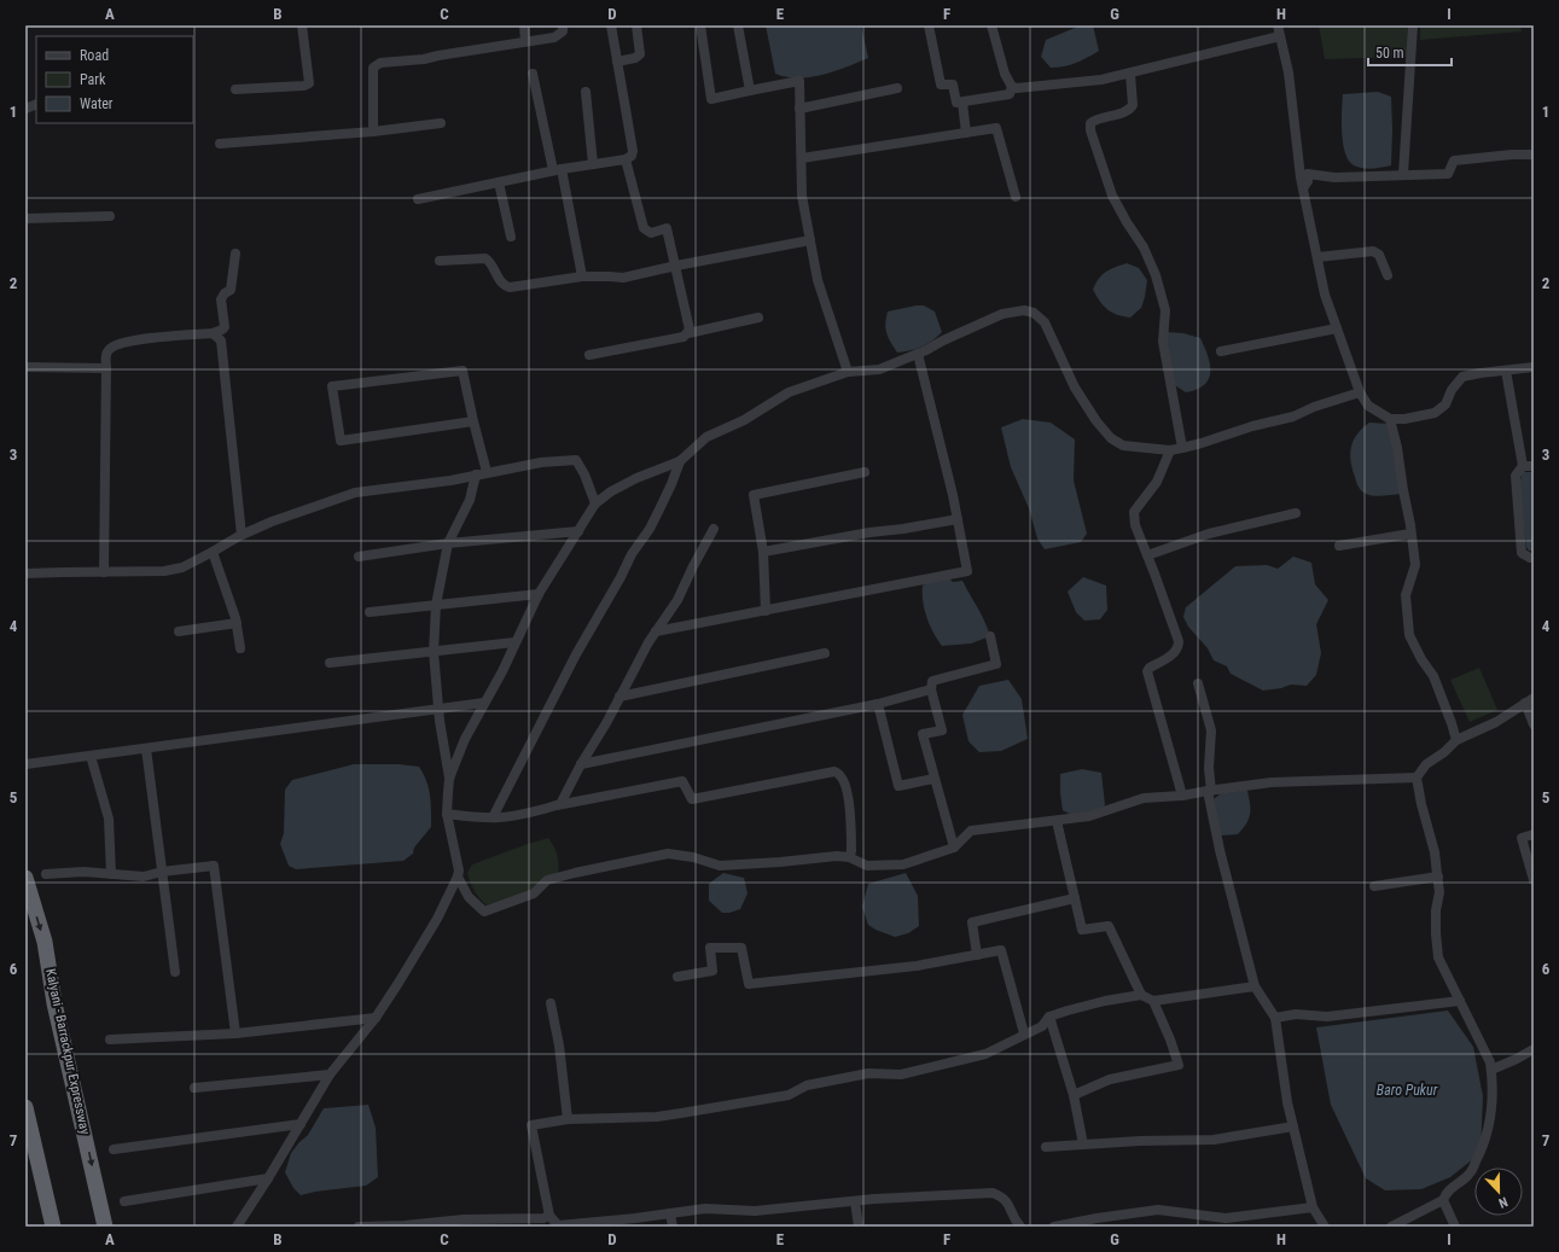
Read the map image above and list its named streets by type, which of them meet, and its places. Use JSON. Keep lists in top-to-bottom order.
{
  "streets": {
    "highway": ["Kalyani - Barrackpur Expressway"]
  },
  "water": ["Baro Pukur"],
  "legend": ["Road", "Park", "Water"],
  "scale_bar": "50 m",
  "north": "bottom",
  "grid": {
    "columns": [
      "A",
      "B",
      "C",
      "D",
      "E",
      "F",
      "G",
      "H",
      "I"
    ],
    "rows": [
      "1",
      "2",
      "3",
      "4",
      "5",
      "6",
      "7"
    ]
  }
}
